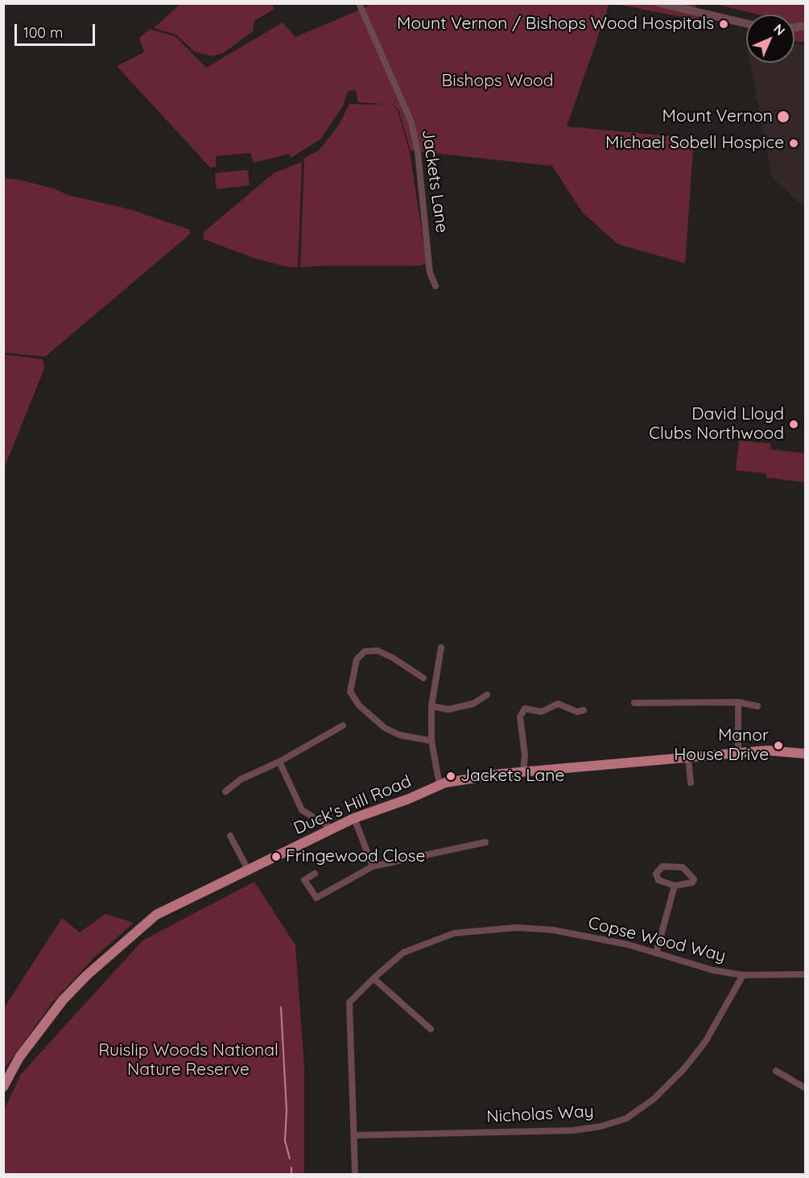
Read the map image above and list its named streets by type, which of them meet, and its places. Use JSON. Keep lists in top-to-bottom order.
{
  "streets": {
    "main road": ["Duck's Hill Road"],
    "street": ["Jackets Lane", "Copse Wood Way", "Nicholas Way"]
  },
  "crossings": [
    ["Copse Wood Way", "Nicholas Way"]
  ],
  "parks": ["Bishops Wood", "Ruislip Woods National Nature Reserve"],
  "places": [
    "Mount Vernon / Bishops Wood Hospitals",
    "Mount Vernon",
    "Michael Sobell Hospice",
    "David Lloyd Clubs Northwood",
    "Manor House Drive",
    "Jackets Lane",
    "Fringewood Close"
  ],
  "scale_bar": "100 m",
  "north": "top right"
}
